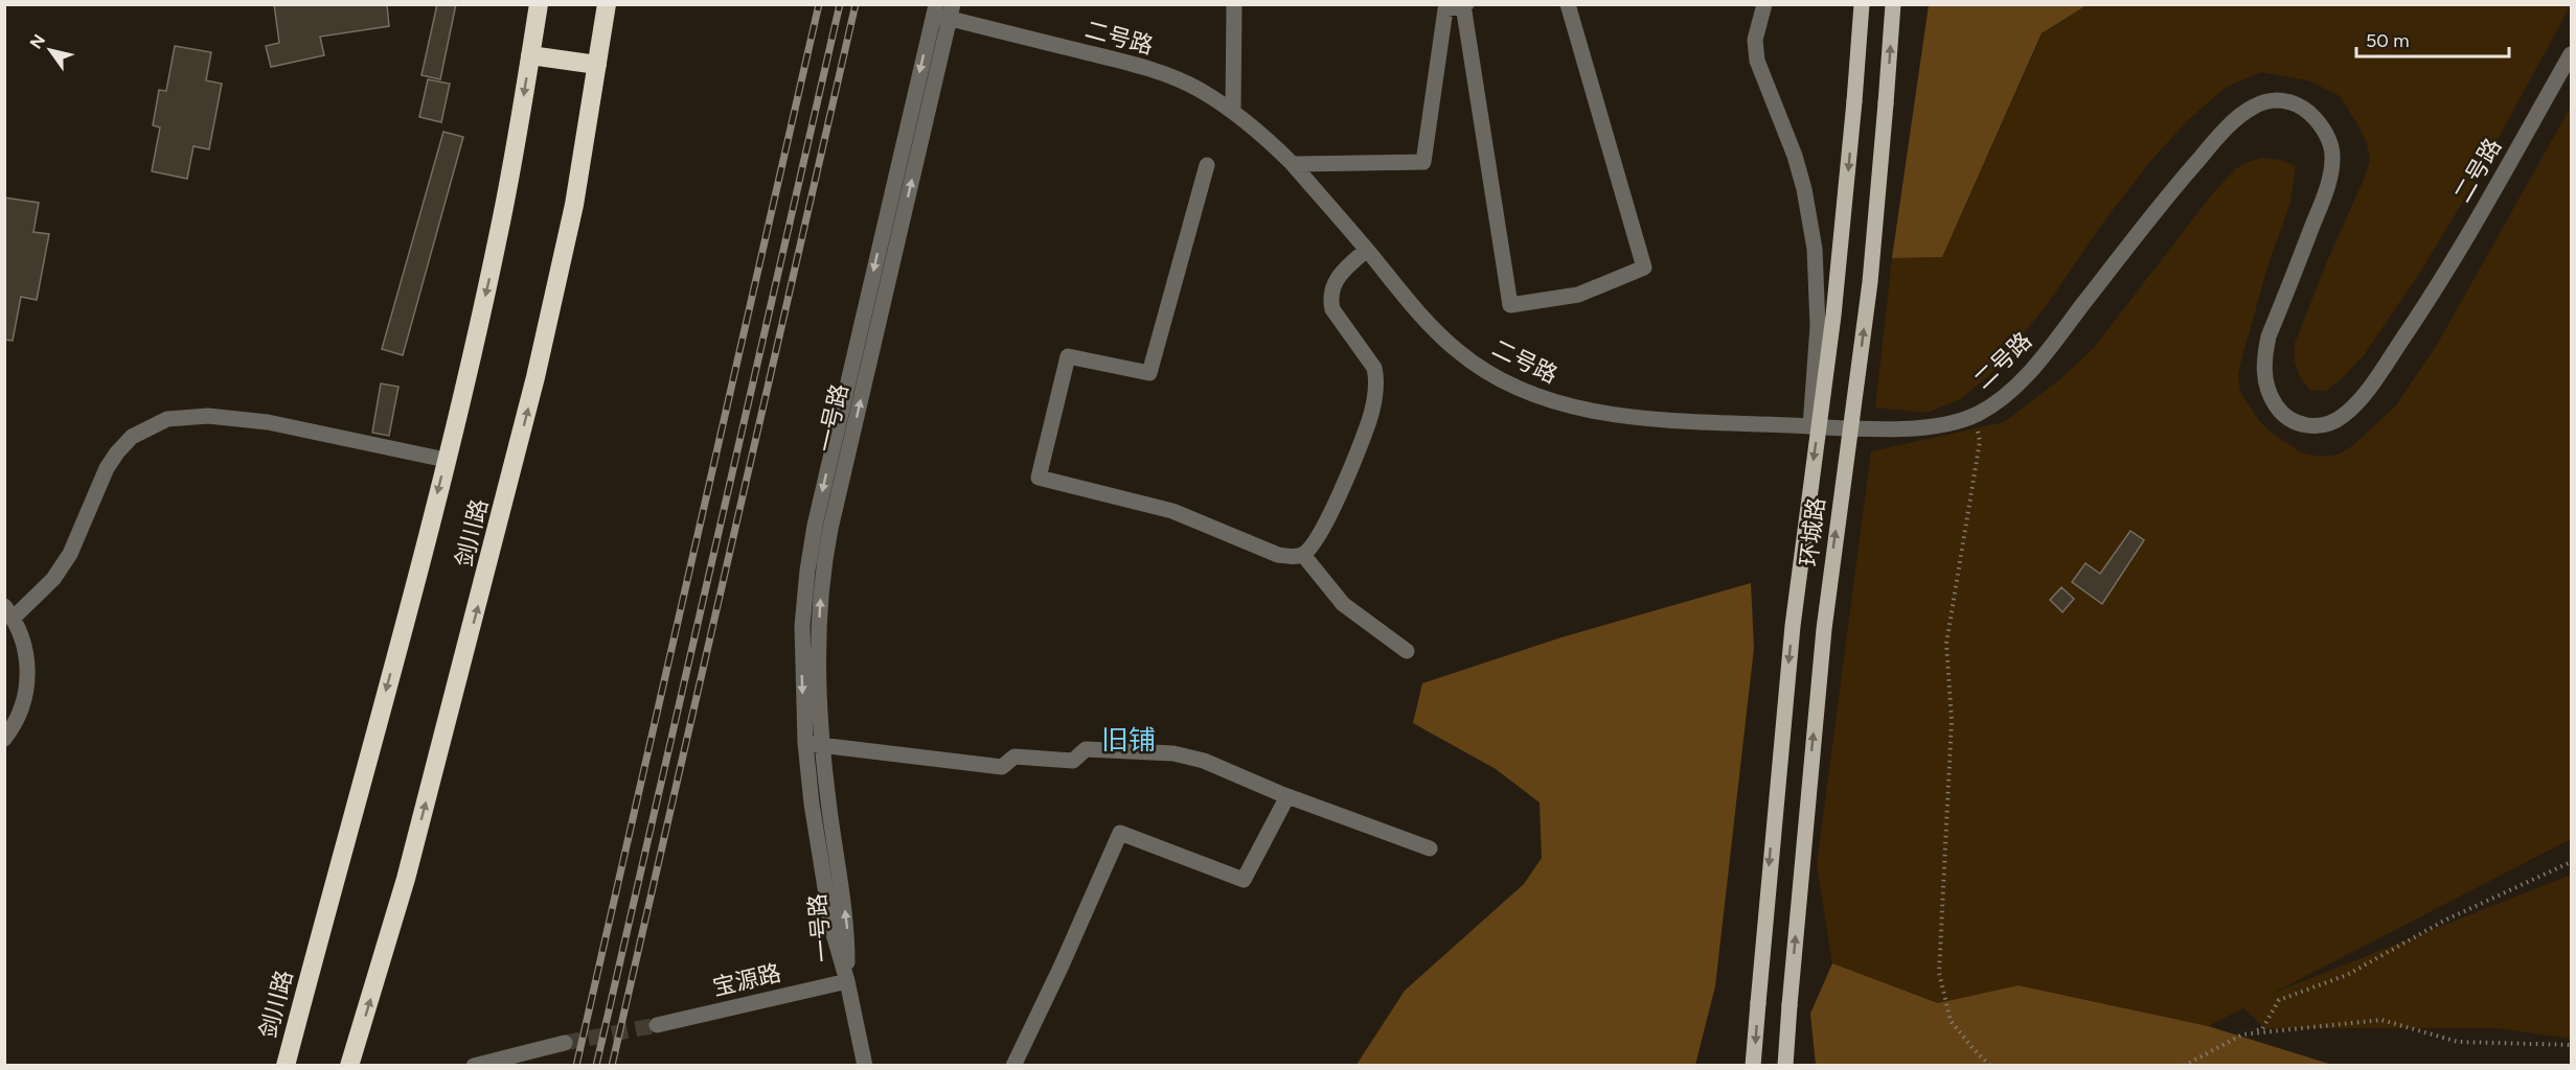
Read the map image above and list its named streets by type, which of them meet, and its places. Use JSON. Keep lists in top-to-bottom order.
{
  "streets": {
    "highway": ["剑川路"],
    "main road": ["环城路"],
    "street": ["二号路", "一号路", "宝源路"]
  },
  "crossings": [
    ["二号路", "一号路"],
    ["一号路", "宝源路"]
  ],
  "districts": ["旧铺"],
  "scale_bar": "50 m",
  "north": "top left"
}
